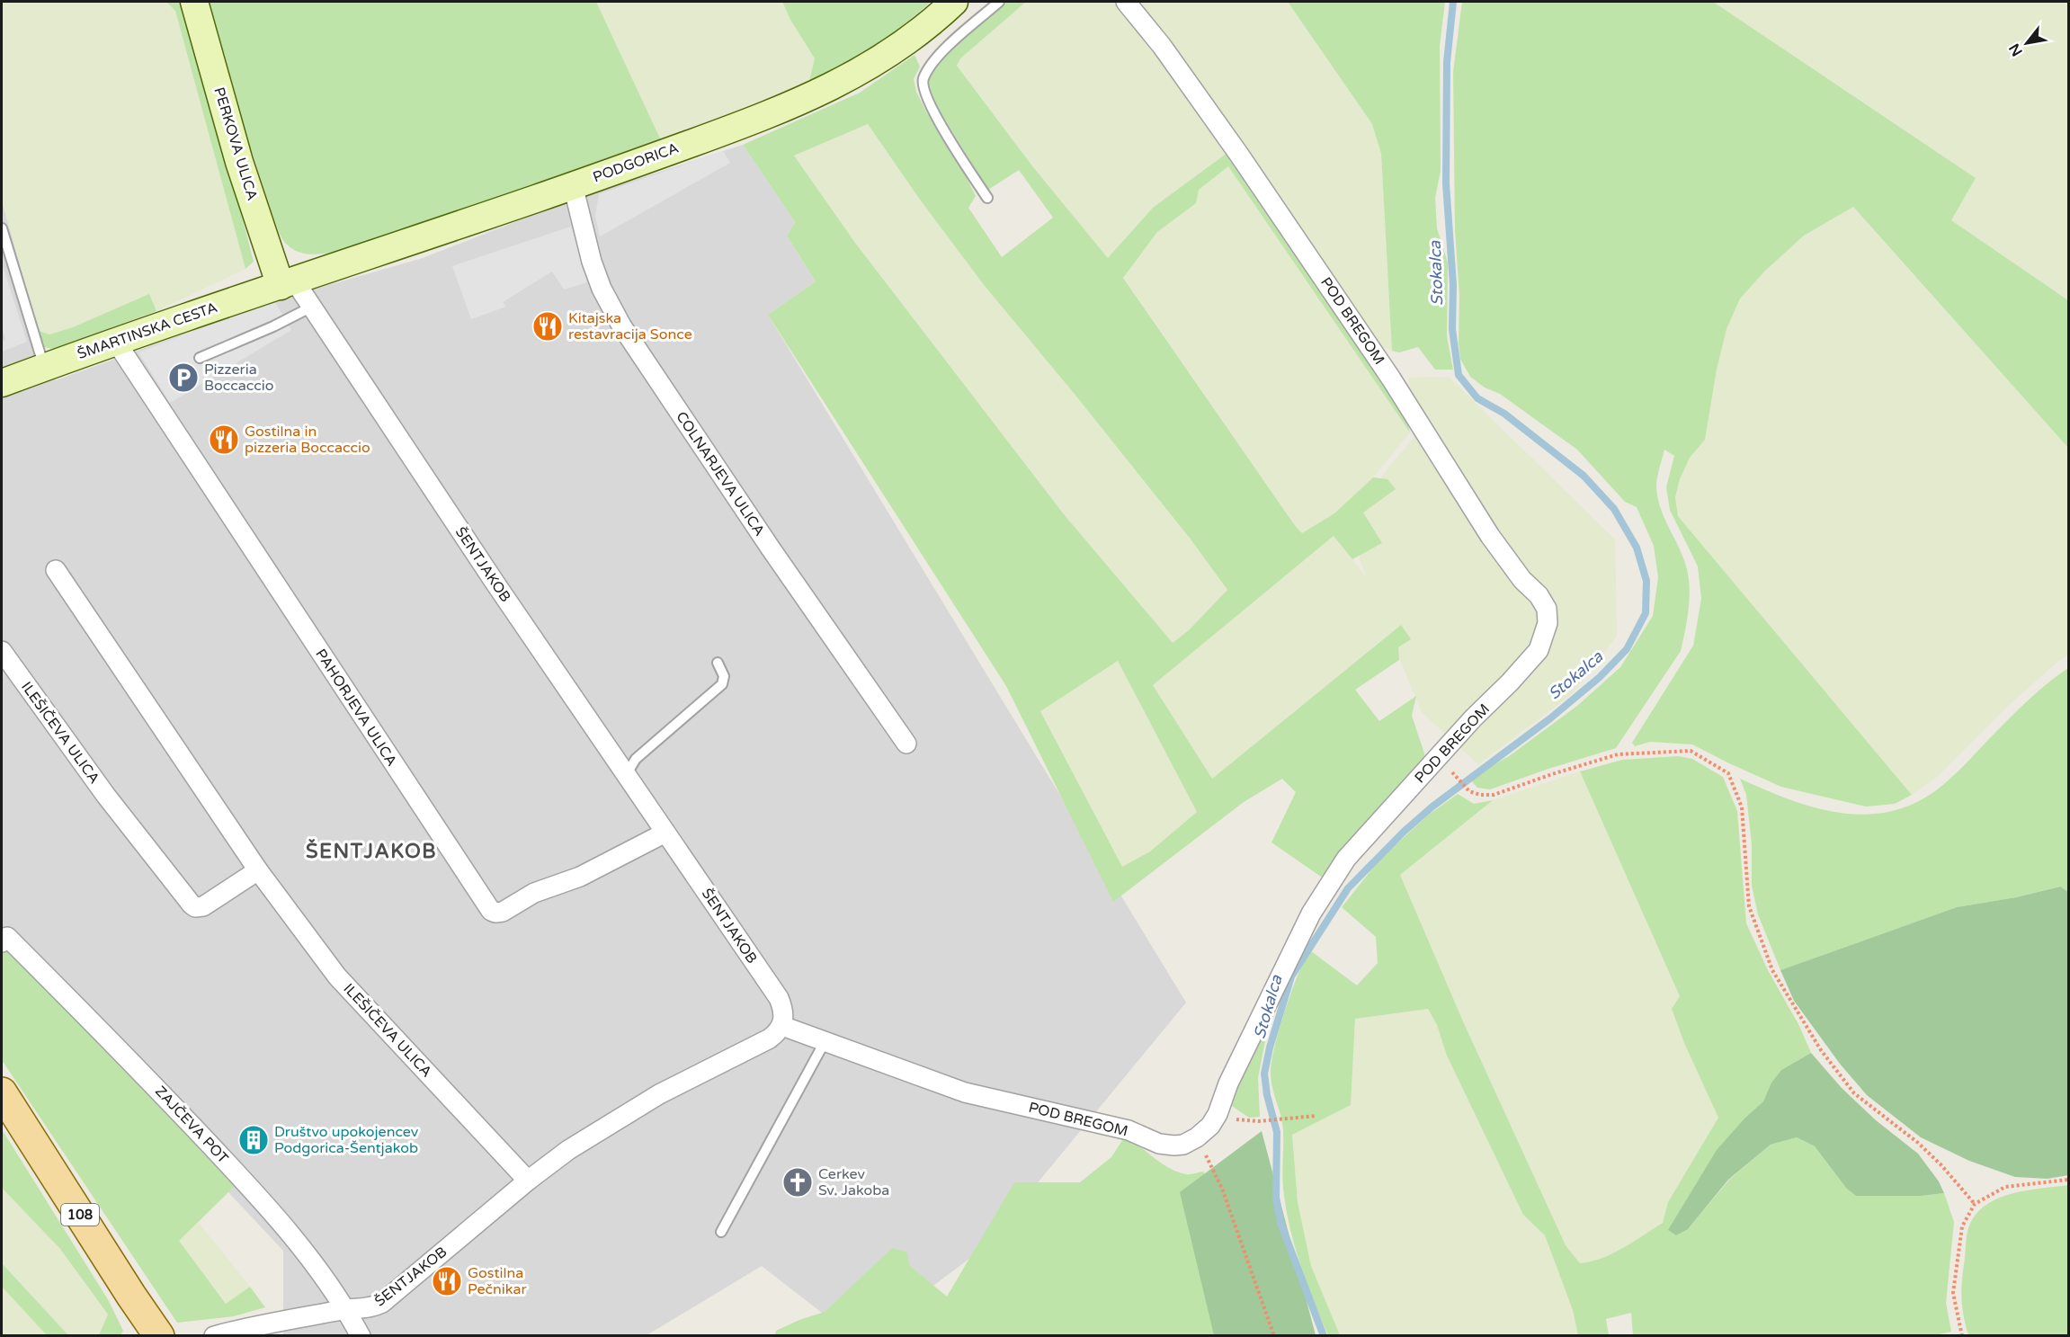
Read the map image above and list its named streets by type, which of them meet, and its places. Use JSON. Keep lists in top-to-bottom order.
{
  "streets": {
    "main road": [
      "PERKOVA ULICA",
      "PODGORICA",
      "ŠMARTINSKA CESTA",
      "108"
    ],
    "street": [
      "POD BREGOM",
      "COLNARJEVA ULICA",
      "ŠENTJAKOB",
      "PAHORJEVA ULICA",
      "ILEŠIČEVA ULICA",
      "ZAJČEVA POT"
    ]
  },
  "crossings": [
    ["PERKOVA ULICA", "PODGORICA"],
    ["PERKOVA ULICA", "ŠMARTINSKA CESTA"],
    ["PERKOVA ULICA", "ŠENTJAKOB"],
    ["PODGORICA", "ŠMARTINSKA CESTA"],
    ["PODGORICA", "COLNARJEVA ULICA"],
    ["PODGORICA", "ŠENTJAKOB"],
    ["POD BREGOM", "ŠENTJAKOB"],
    ["ŠMARTINSKA CESTA", "ŠENTJAKOB"],
    ["ŠMARTINSKA CESTA", "PAHORJEVA ULICA"],
    ["ŠENTJAKOB", "PAHORJEVA ULICA"],
    ["ŠENTJAKOB", "ILEŠIČEVA ULICA"],
    ["ŠENTJAKOB", "ZAJČEVA POT"]
  ],
  "districts": ["ŠENTJAKOB"],
  "water": ["Stokalca"],
  "places": {
    "restaurant": ["Kitajska restavracija Sonce", "Gostilna in pizzeria Boccaccio", "Gostilna Pečnikar"],
    "parking": ["Pizzeria Boccaccio"],
    "building": ["Društvo upokojencev Podgorica-Šentjakob"],
    "church": ["Cerkev Sv. Jakoba"]
  },
  "north": "bottom left"
}
